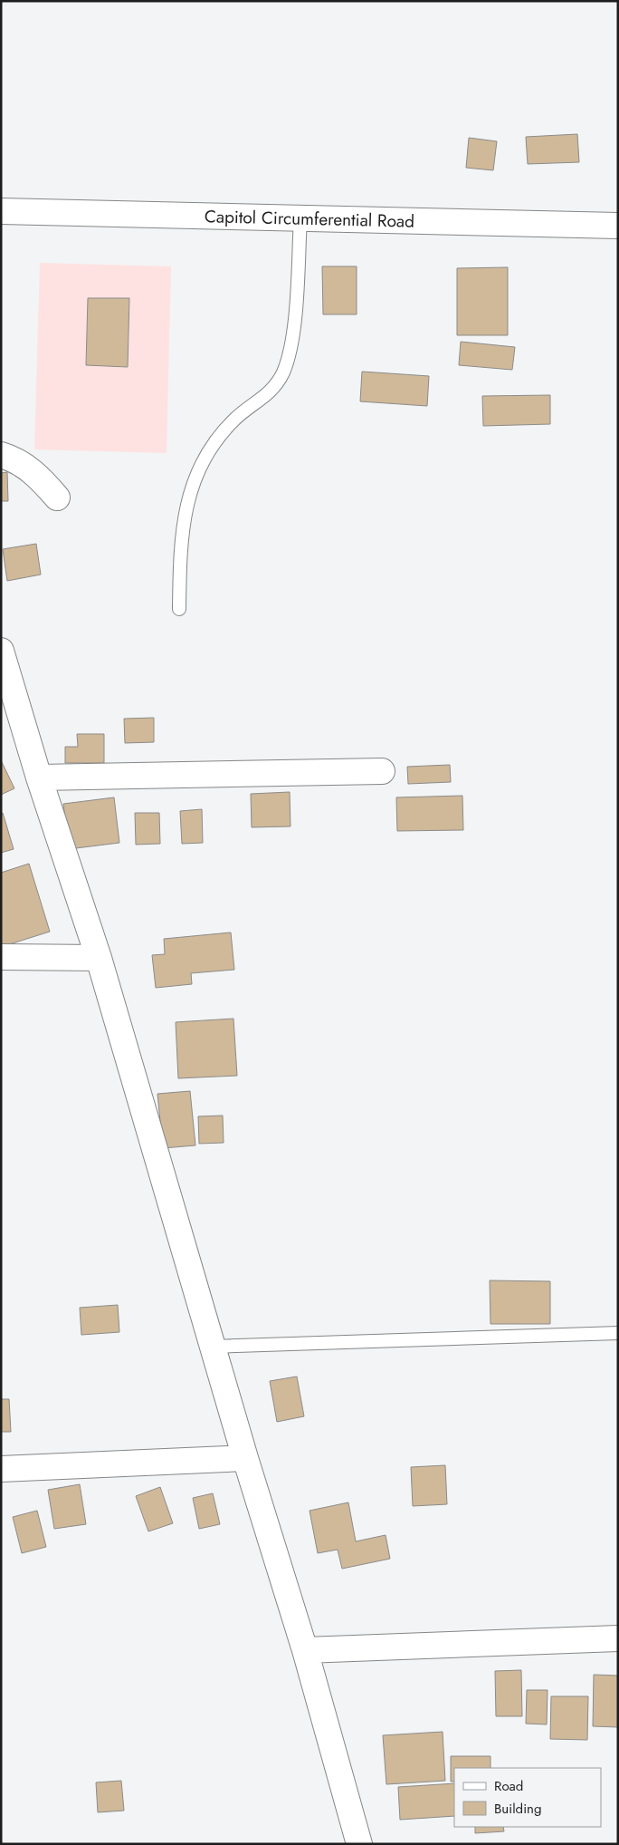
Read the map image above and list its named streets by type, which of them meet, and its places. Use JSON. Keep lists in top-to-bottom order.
{
  "streets": {
    "street": ["Capitol Circumferential Road"]
  },
  "legend": ["Road", "Building"]
}
